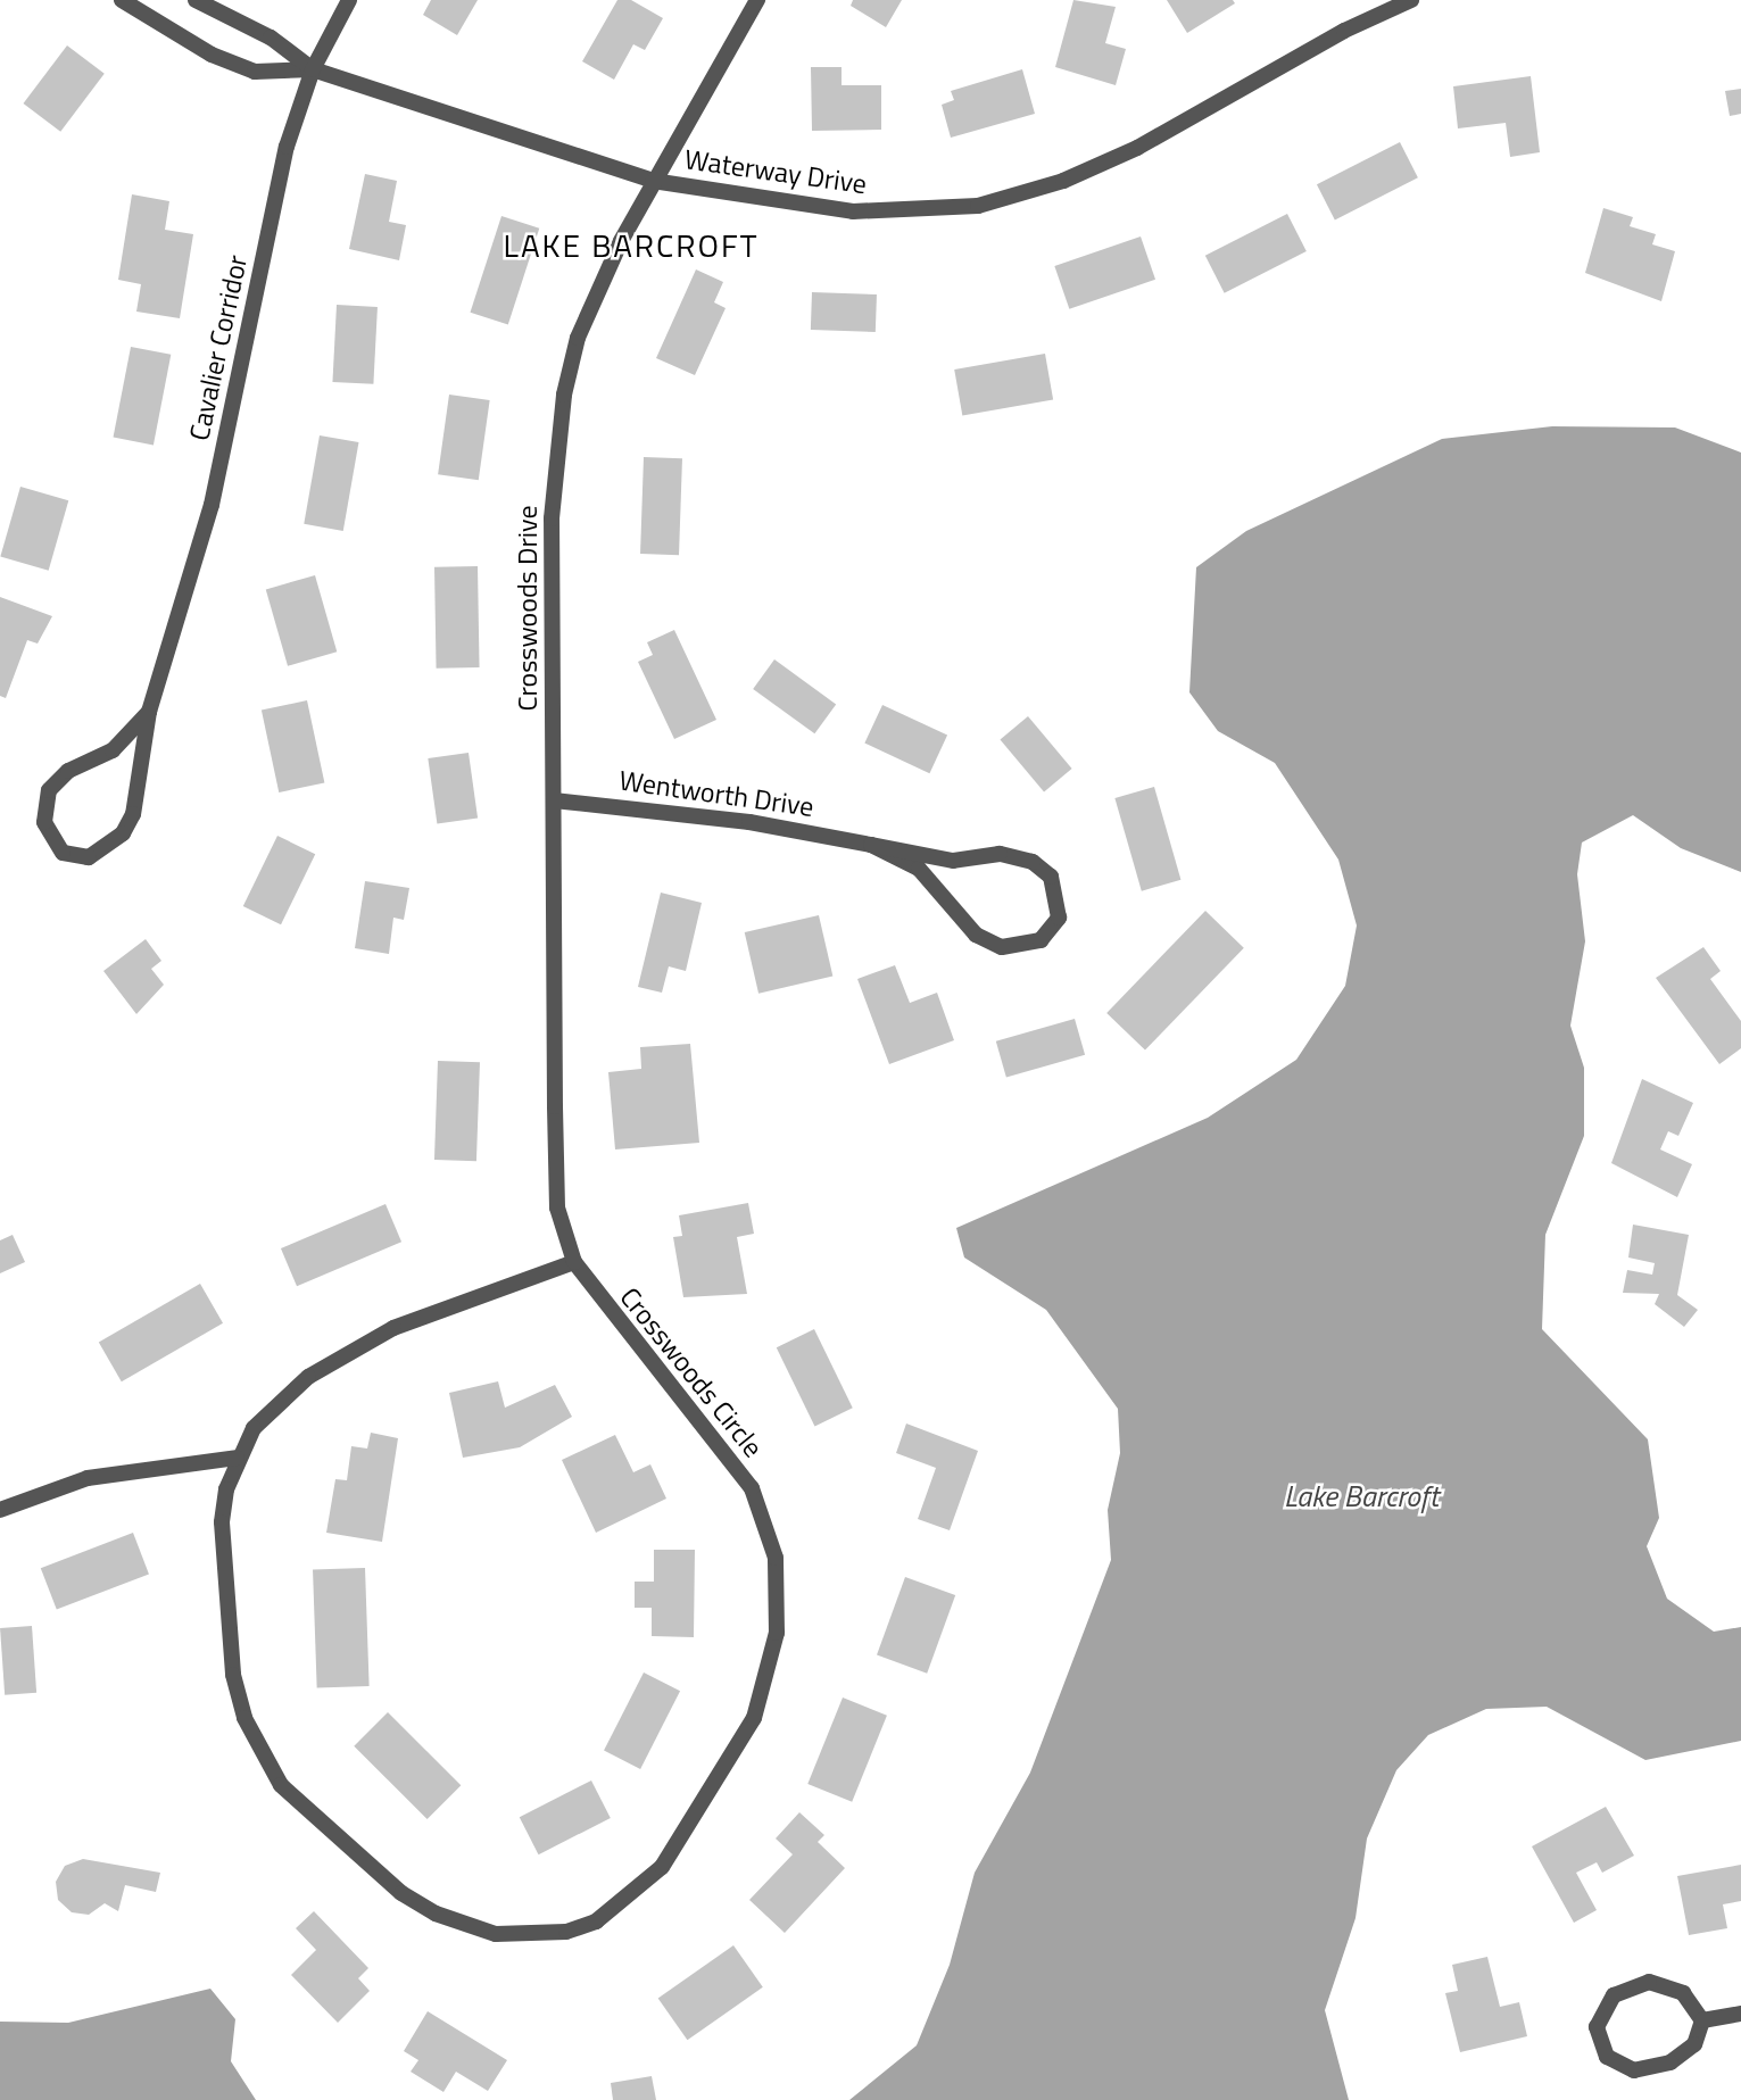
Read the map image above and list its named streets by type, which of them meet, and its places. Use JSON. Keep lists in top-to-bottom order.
{
  "streets": {
    "street": [
      "Waterway Drive",
      "Cavalier Corridor",
      "Crosswoods Drive",
      "Wentworth Drive",
      "Crosswoods Circle"
    ]
  },
  "crossings": [
    ["Waterway Drive", "Cavalier Corridor"],
    ["Waterway Drive", "Crosswoods Drive"],
    ["Crosswoods Drive", "Wentworth Drive"],
    ["Crosswoods Drive", "Crosswoods Circle"]
  ],
  "districts": ["LAKE BARCROFT"],
  "water": ["Lake Barcroft"]
}
